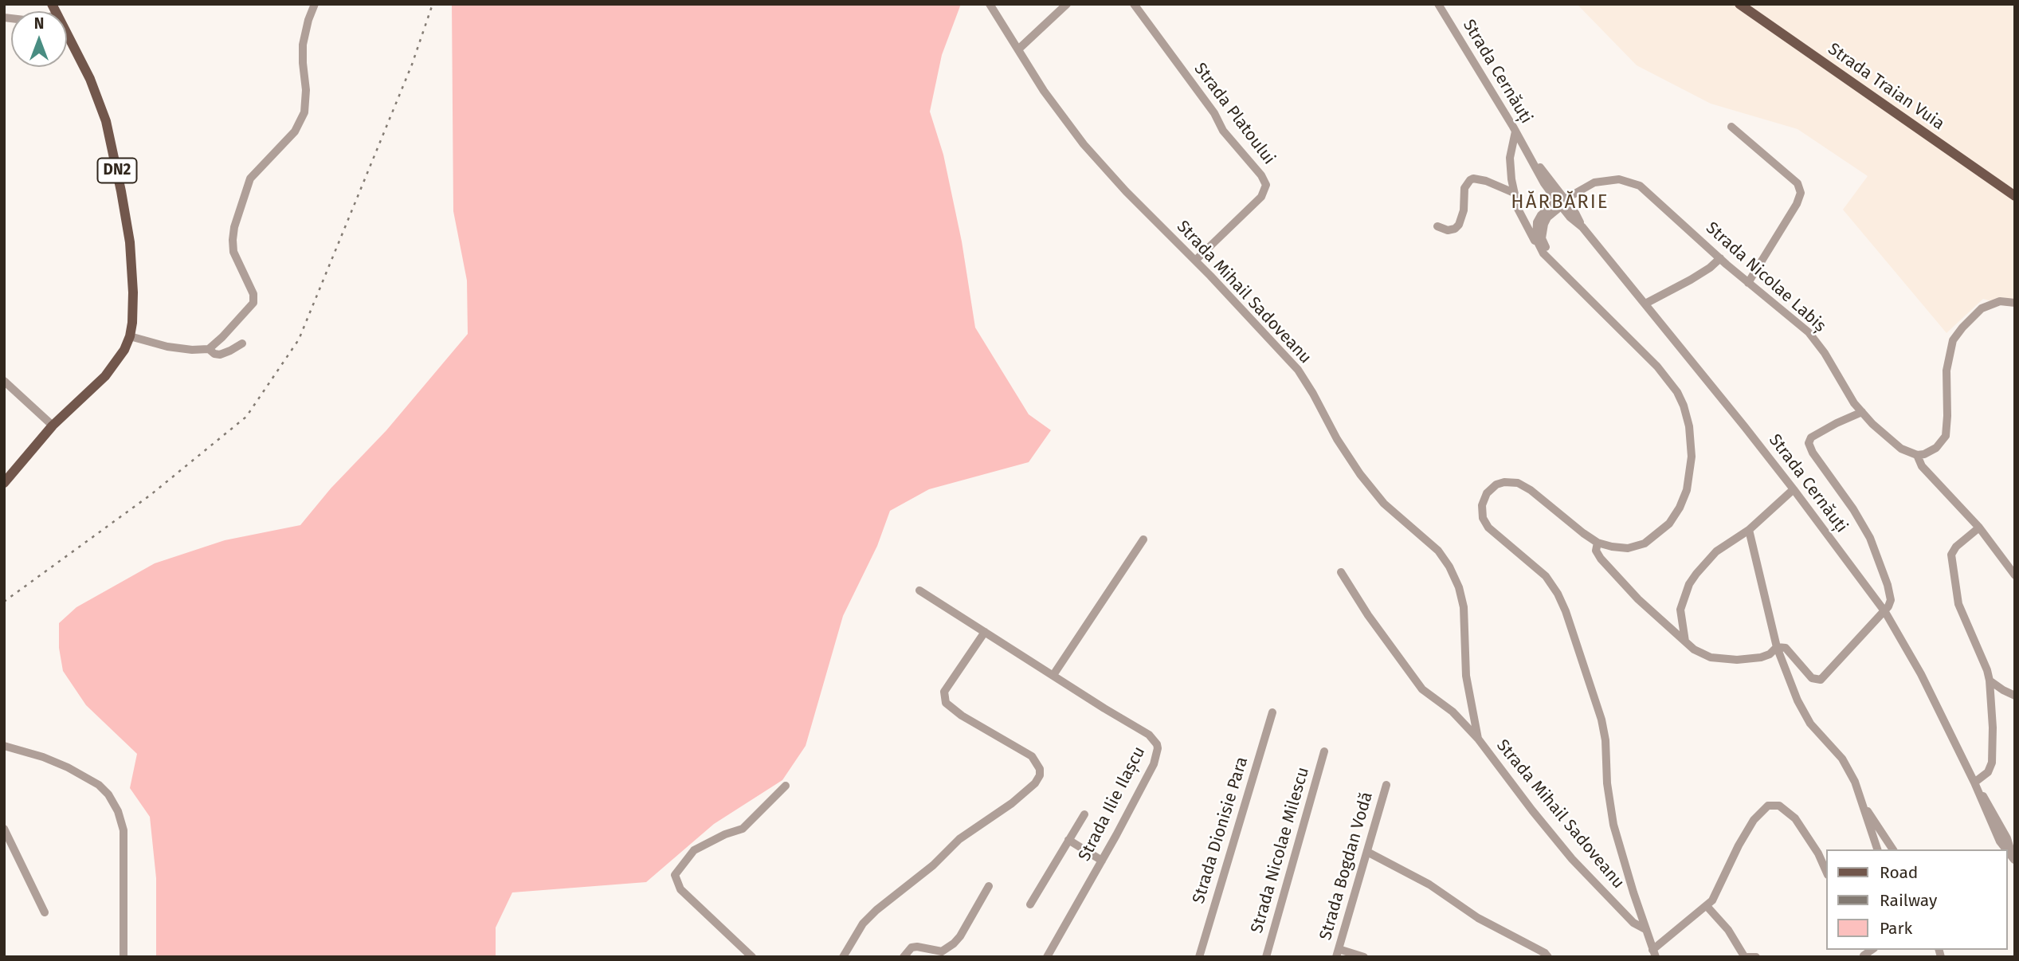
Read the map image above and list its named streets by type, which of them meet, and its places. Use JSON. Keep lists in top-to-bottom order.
{
  "streets": {
    "main road": ["Strada Traian Vuia", "DN2"],
    "street": [
      "Strada Cernăuți",
      "Strada Platoului",
      "Strada Nicolae Labiș",
      "Strada Mihail Sadoveanu",
      "Strada Ilie Ilașcu",
      "Strada Dionisie Para",
      "Strada Nicolae Milescu",
      "Strada Bogdan Vodă"
    ]
  },
  "crossings": [
    ["Strada Cernăuți", "Strada Nicolae Labiș"],
    ["Strada Platoului", "Strada Mihail Sadoveanu"]
  ],
  "districts": ["HĂRBĂRIE"],
  "legend": ["Road", "Railway", "Park"],
  "north": "top"
}
